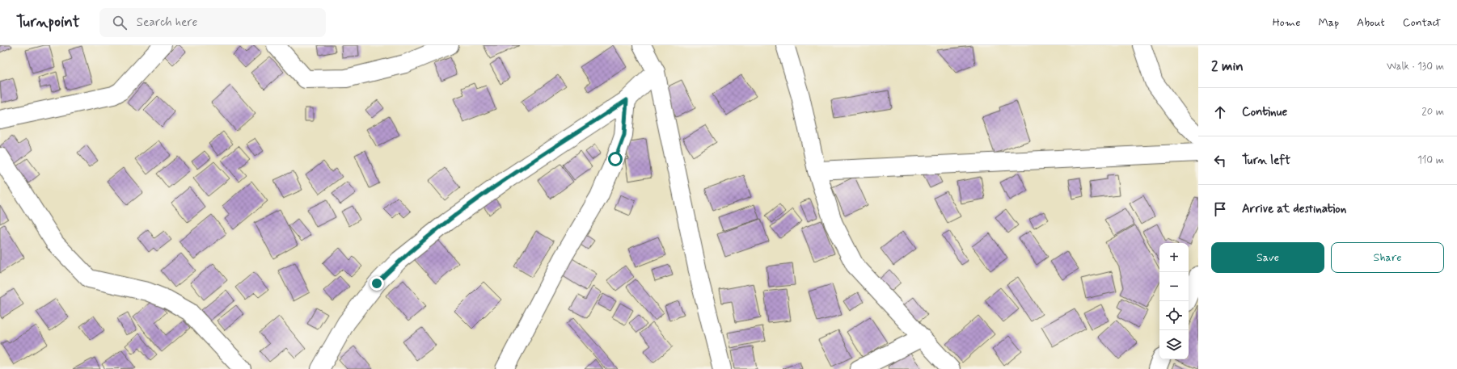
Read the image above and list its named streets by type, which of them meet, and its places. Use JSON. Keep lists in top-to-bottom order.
{
  "page": {
    "header": "Turnpoint",
    "search": "Search here",
    "nav": [
      "Home",
      "Map",
      "About",
      "Contact"
    ],
    "heading": ["2 min", "Walk · 130 m"],
    "list": [
      ["Continue", "20 m"],
      ["Turn left", "110 m"],
      "Arrive at destination"
    ],
    "buttons": ["Save", "Share"],
    "map_buttons": ["+", "−"]
  }
}
